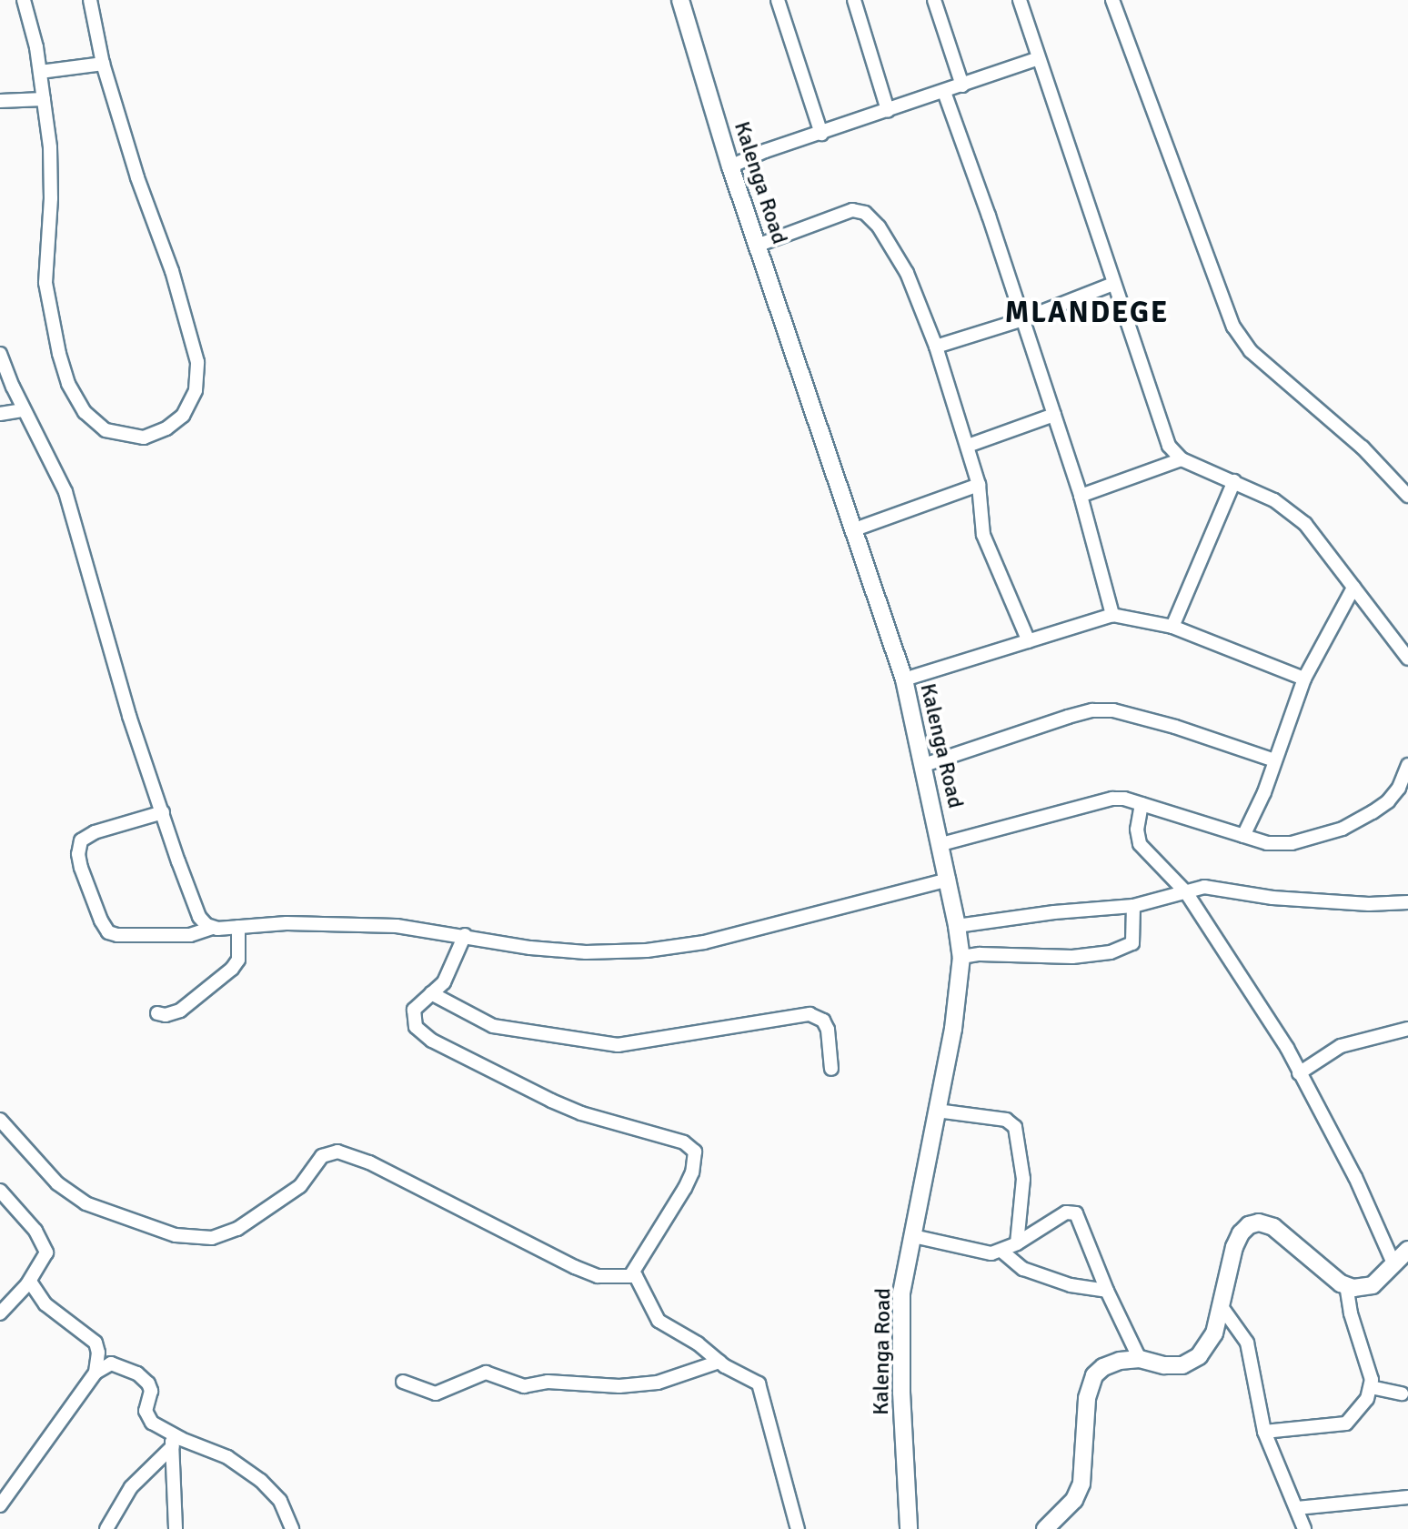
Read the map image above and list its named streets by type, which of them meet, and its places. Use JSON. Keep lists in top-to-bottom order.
{
  "streets": {
    "main road": ["Kalenga Road"]
  },
  "districts": ["MLANDEGE"]
}
